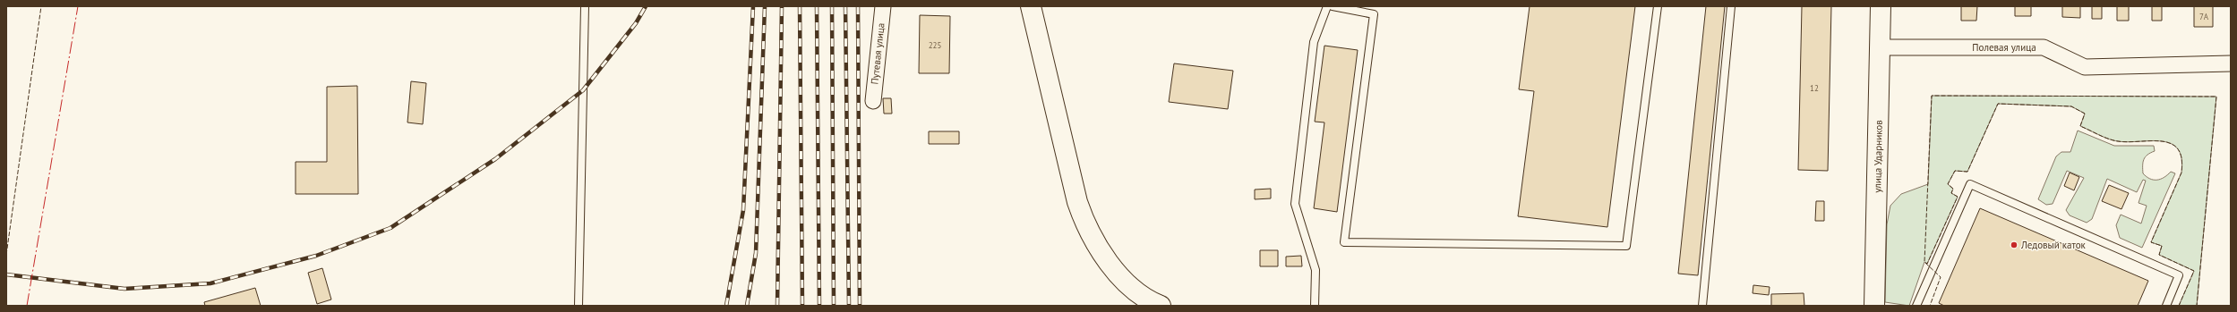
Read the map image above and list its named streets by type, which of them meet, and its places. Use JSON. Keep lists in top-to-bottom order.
{
  "streets": {
    "main road": ["улица Ударников"],
    "street": ["Полевая улица", "Путевая улица"]
  },
  "crossings": [
    ["Полевая улица", "улица Ударников"]
  ],
  "places": ["Ледовый каток"],
  "house_numbers": ["7А", "225", "12"]
}
